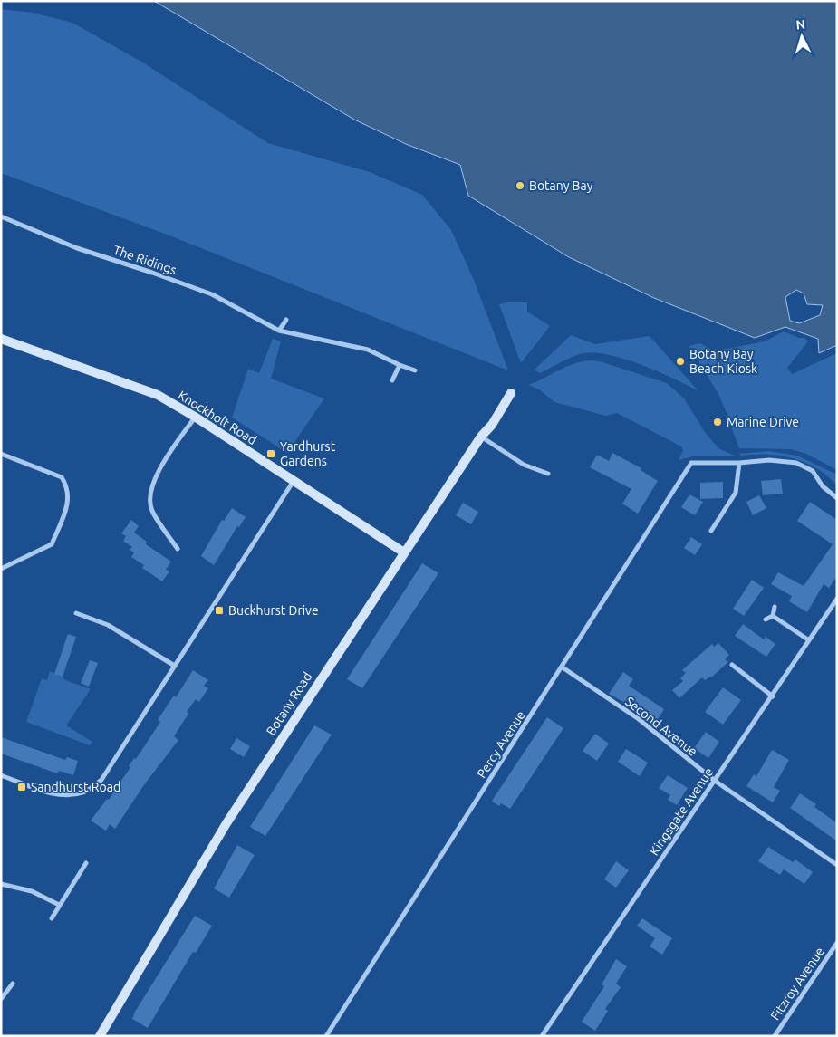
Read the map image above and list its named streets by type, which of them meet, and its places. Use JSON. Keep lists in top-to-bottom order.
{
  "streets": {
    "street": [
      "The Ridings",
      "Knockholt Road",
      "Botany Road",
      "Second Avenue",
      "Percy Avenue",
      "Kingsgate Avenue",
      "Fitzroy Avenue"
    ]
  },
  "crossings": [
    ["Knockholt Road", "Botany Road"],
    ["Second Avenue", "Percy Avenue"],
    ["Second Avenue", "Kingsgate Avenue"]
  ],
  "places": {
    "other": ["Botany Bay", "Botany Bay Beach Kiosk", "Marine Drive"],
    "transit": ["Yardhurst Gardens", "Buckhurst Drive", "Sandhurst Road"]
  },
  "north": "top"
}
